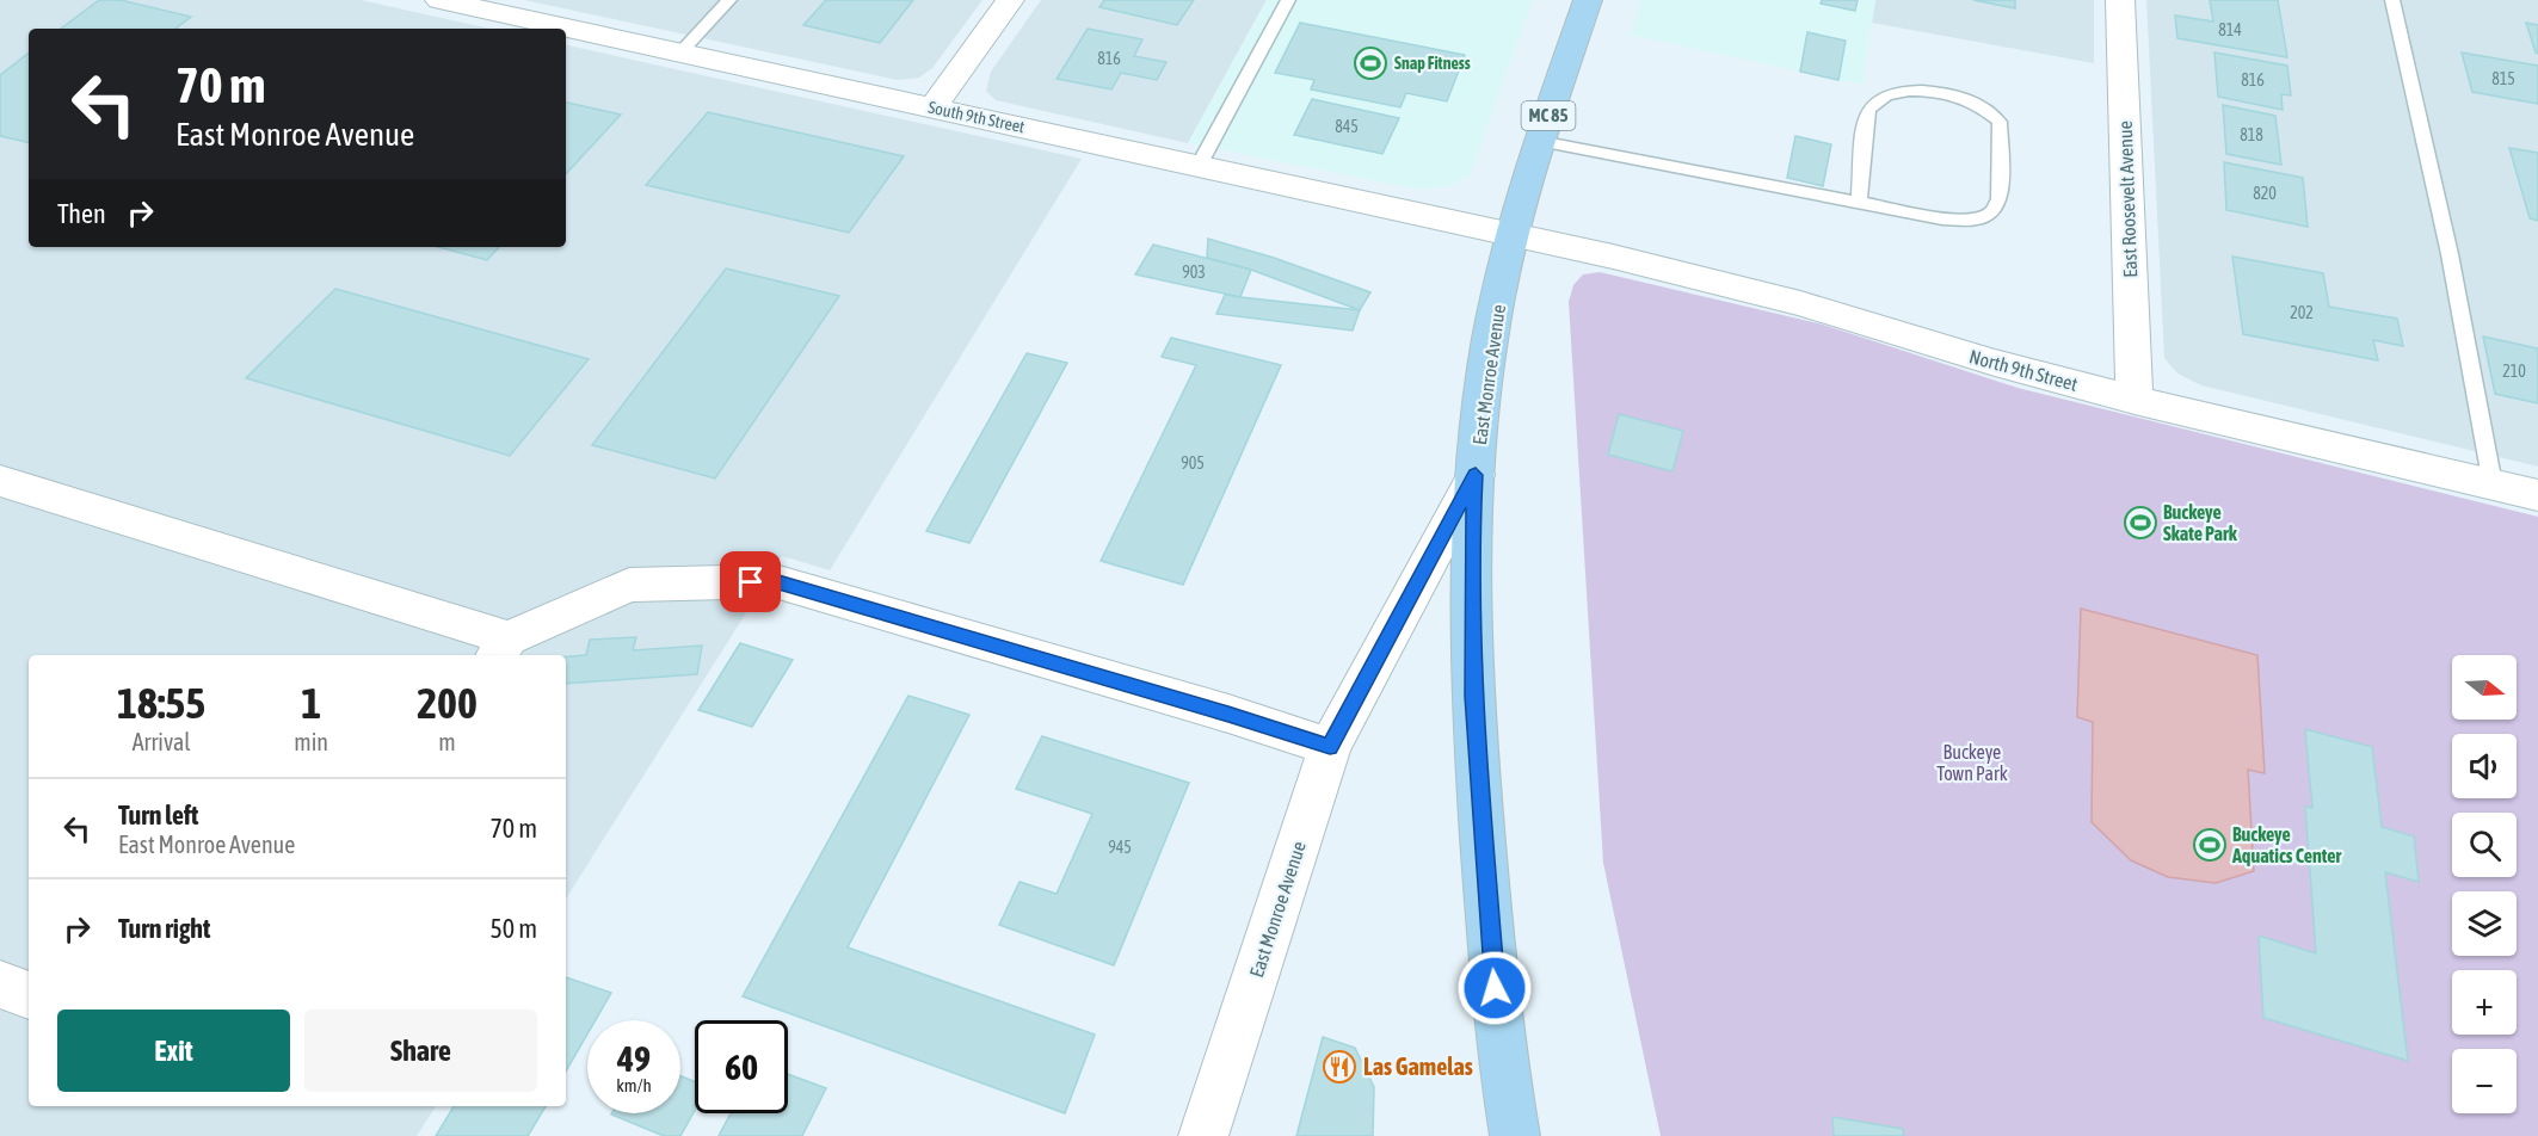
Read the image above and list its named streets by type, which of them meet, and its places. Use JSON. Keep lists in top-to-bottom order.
{
  "streets": {
    "main road": ["MC 85", "East Monroe Avenue"],
    "street": ["South 9th Street", "East Roosevelt Avenue", "North 9th Street"]
  },
  "crossings": [
    ["MC 85", "East Monroe Avenue"],
    ["South 9th Street", "North 9th Street"],
    ["South 9th Street", "East Monroe Avenue"],
    ["East Roosevelt Avenue", "North 9th Street"],
    ["North 9th Street", "East Monroe Avenue"]
  ],
  "parks": ["Buckeye Town Park"],
  "places": {
    "sports": ["Snap Fitness", "Buckeye Skate Park", "Buckeye Aquatics Center"],
    "restaurant": ["Las Gamelas"]
  },
  "house_numbers": [
    "814",
    "816",
    "815",
    "816",
    "845",
    "818",
    "820",
    "903",
    "202",
    "210",
    "905",
    "945"
  ],
  "north": "right",
  "page": {
    "turn": ["70 m", "East Monroe Avenue"],
    "then": "Then",
    "map_buttons": ["+", "−"],
    "eta": [
      "18:55",
      "Arrival",
      "1",
      "min",
      "200",
      "m"
    ],
    "list": [
      {
        "name": "Turn left",
        "note": "East Monroe Avenue",
        "value": "70 m"
      },
      {
        "name": "Turn right",
        "value": "50 m"
      }
    ],
    "buttons": ["Exit", "Share"],
    "speed": "49 km/h",
    "limit": "60"
  }
}
